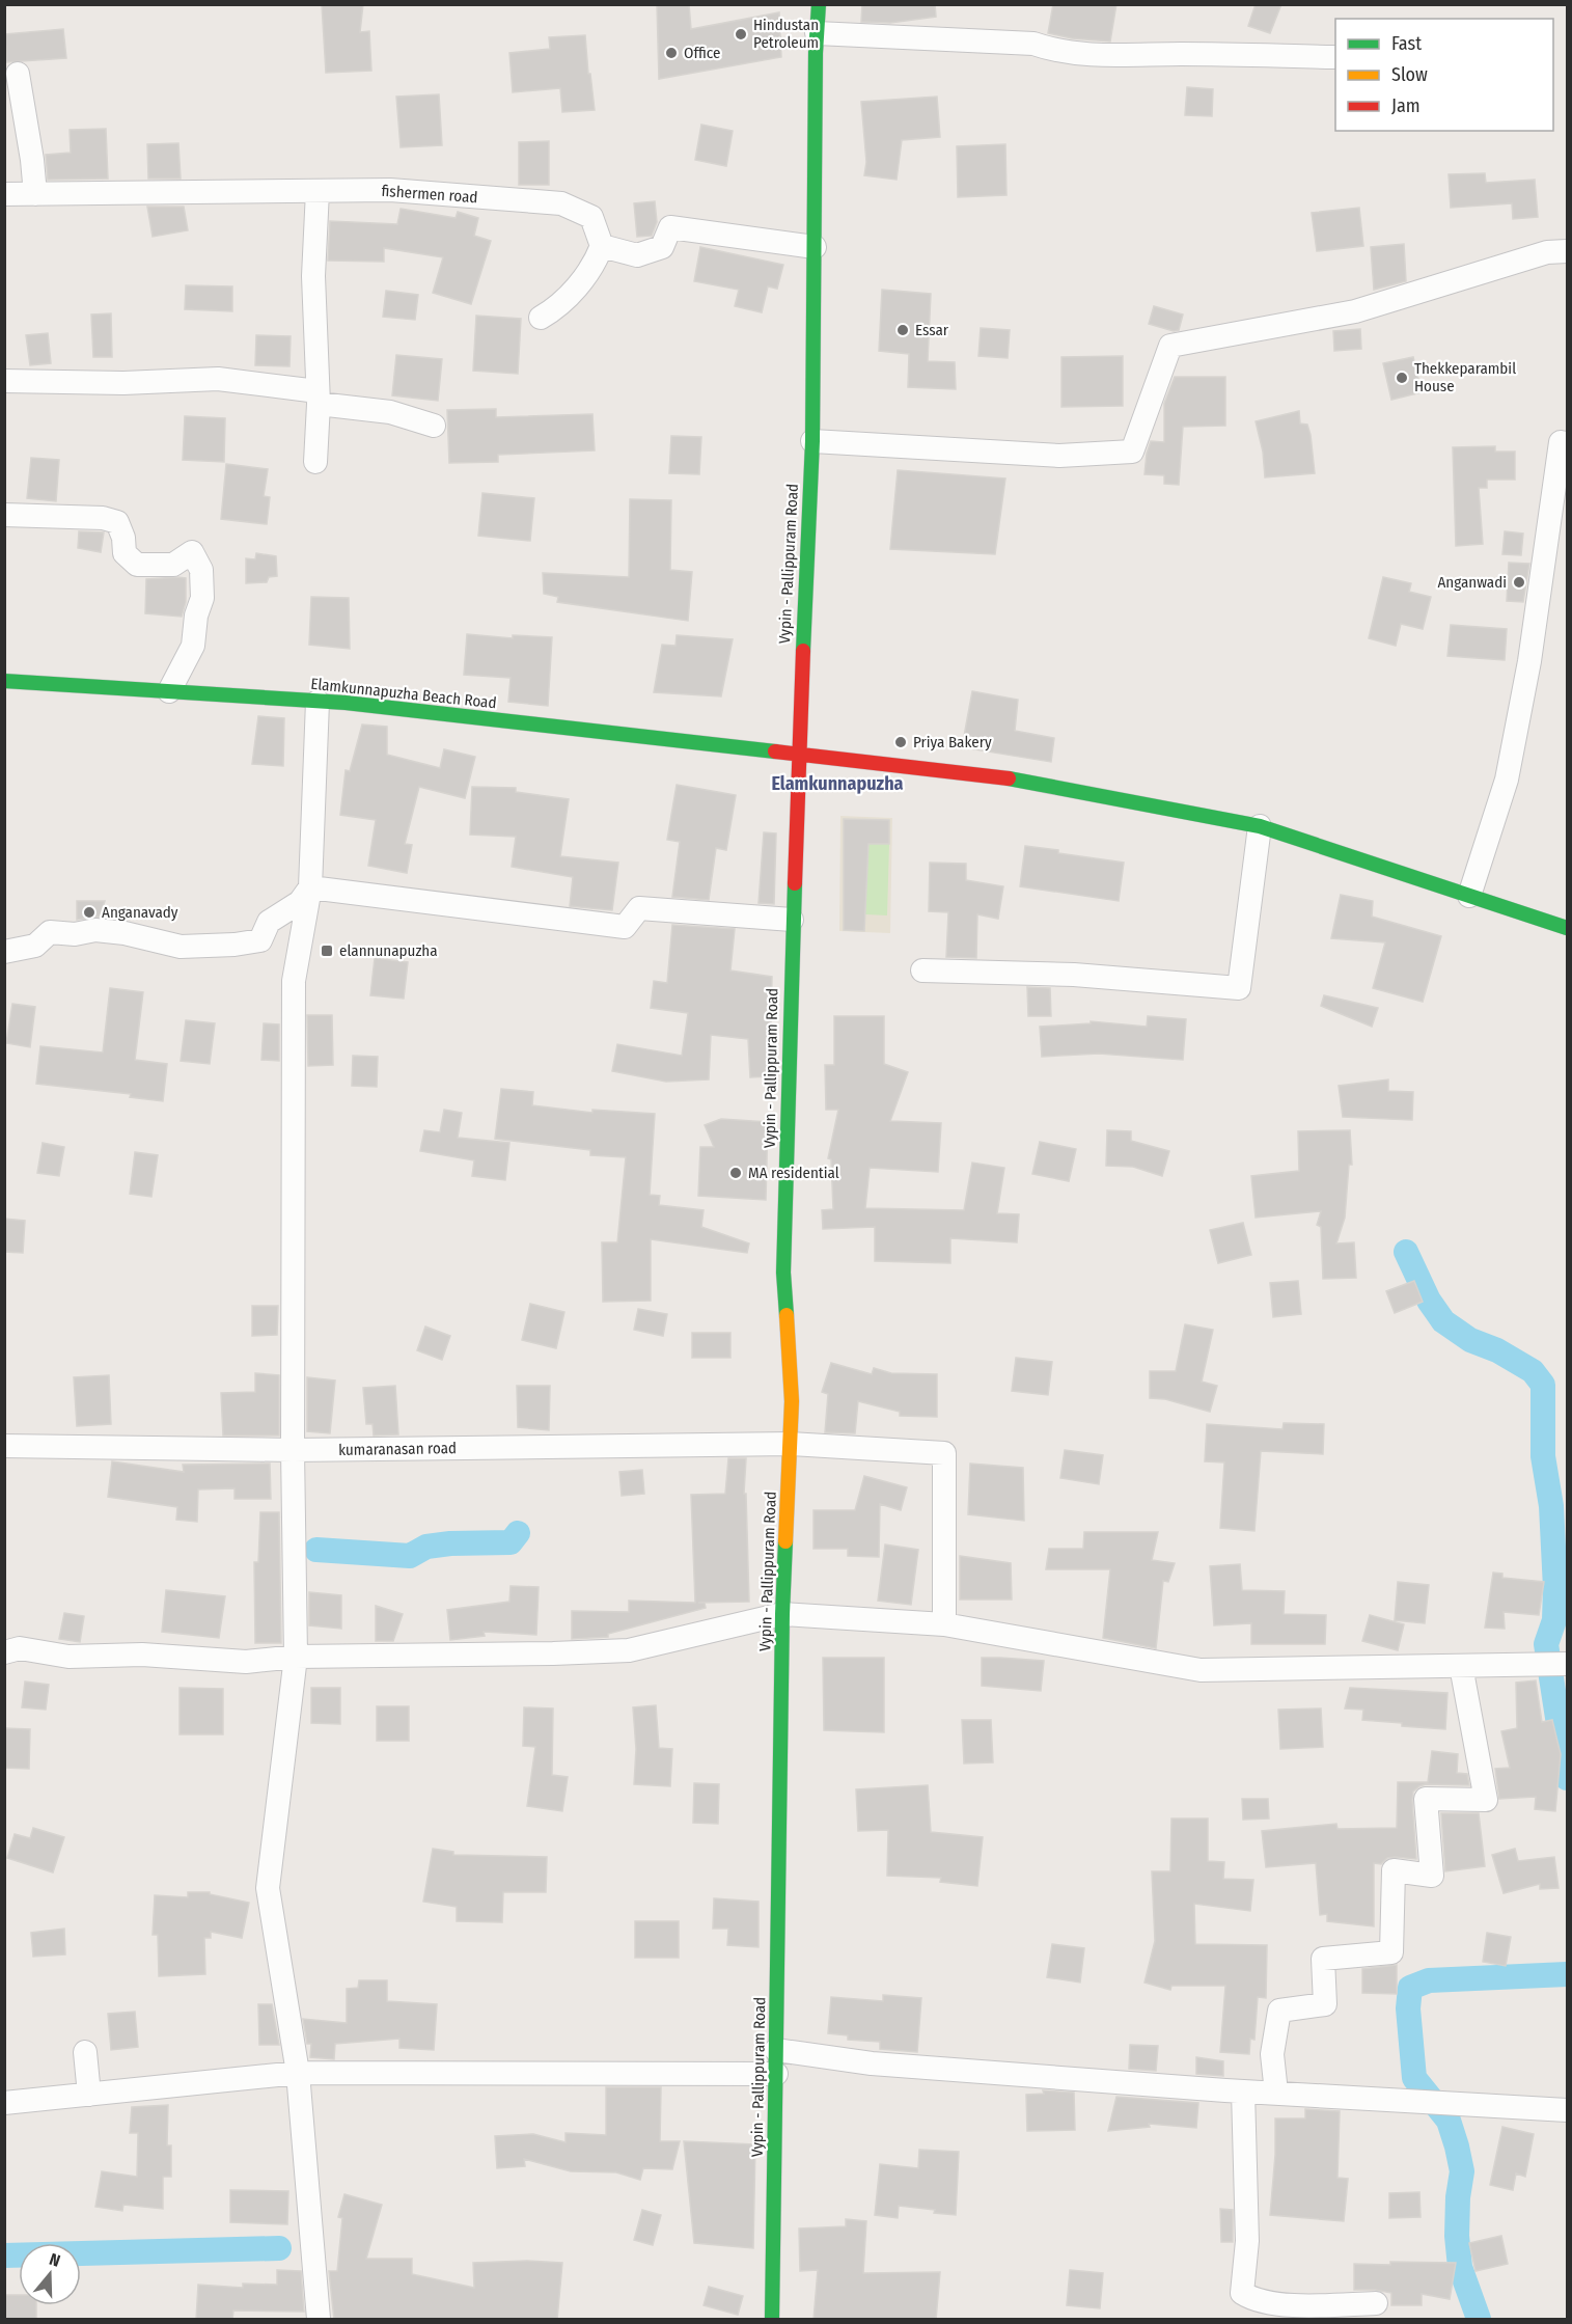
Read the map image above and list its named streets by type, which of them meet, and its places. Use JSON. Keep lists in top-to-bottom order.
{
  "streets": {
    "main road": ["Vypin - Pallippuram Road", "Elamkunnapuzha Beach Road"],
    "street": ["fishermen road", "kumaranasan road"]
  },
  "crossings": [
    ["Vypin - Pallippuram Road", "Elamkunnapuzha Beach Road"],
    ["Vypin - Pallippuram Road", "kumaranasan road"]
  ],
  "districts": ["Elamkunnapuzha"],
  "places": {
    "other": [
      "Hindustan Petroleum",
      "Office",
      "Essar",
      "Thekkeparambil House",
      "Anganwadi",
      "Priya Bakery",
      "Anganavady",
      "MA residential"
    ],
    "transit": ["elannunapuzha"]
  },
  "legend": ["Fast", "Slow", "Jam"],
  "north": "top"
}
